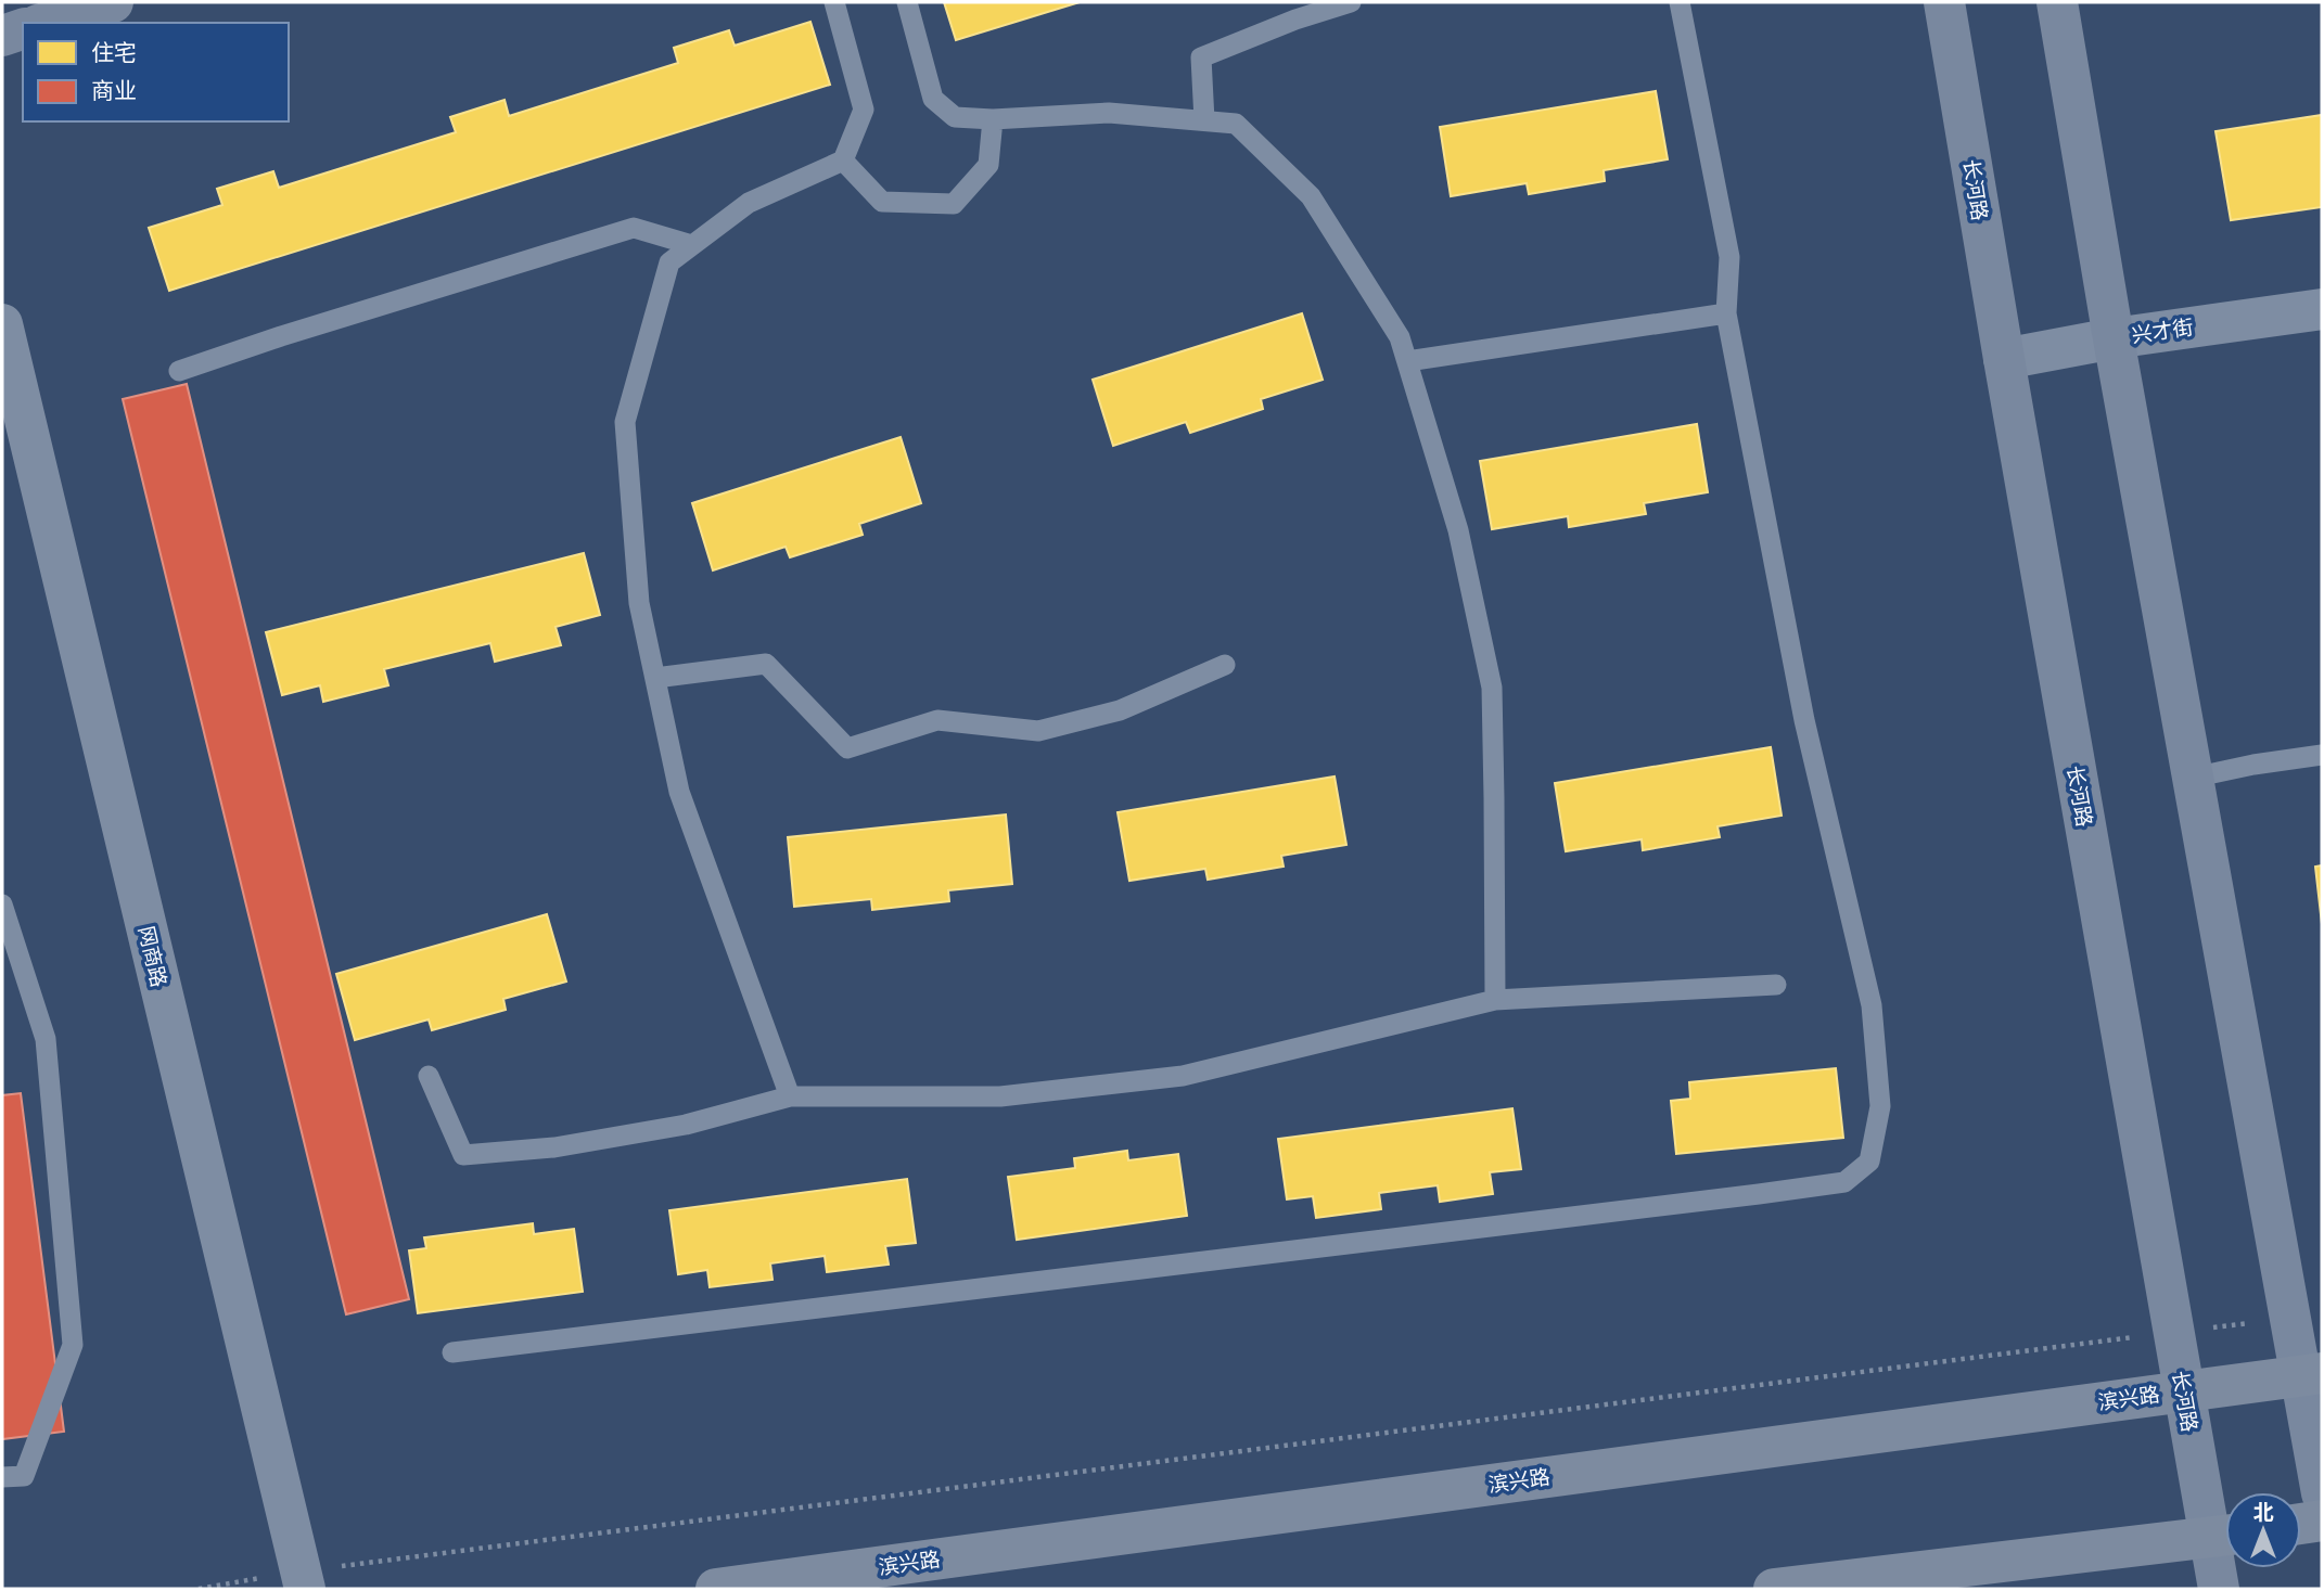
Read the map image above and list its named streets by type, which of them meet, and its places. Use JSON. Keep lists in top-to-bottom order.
{
  "streets": {
    "main road": ["长河路", "滨兴路"],
    "street": ["兴才街", "网商路"]
  },
  "crossings": [
    ["长河路", "兴才街"],
    ["长河路", "滨兴路"]
  ],
  "legend": ["住宅", "商业"],
  "north": "top"
}
